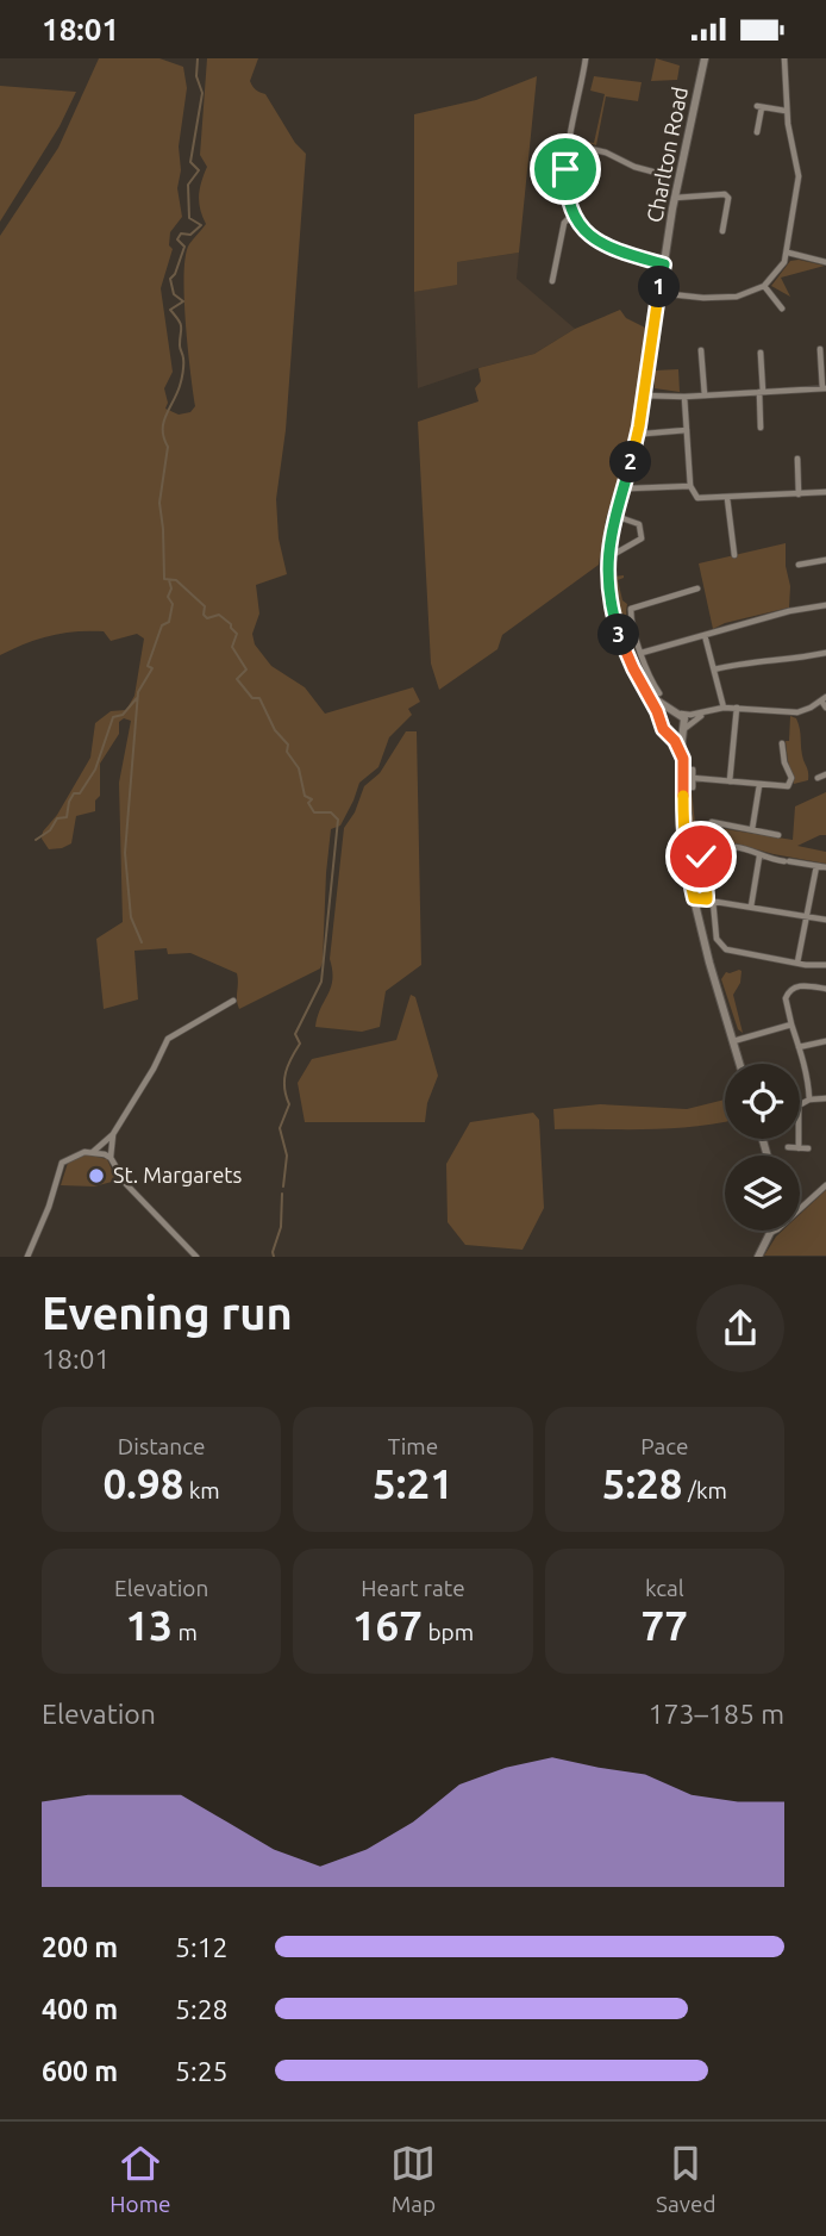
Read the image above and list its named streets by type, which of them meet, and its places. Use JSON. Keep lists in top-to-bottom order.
{
  "streets": {
    "street": ["Charlton Road"]
  },
  "places": ["St. Margarets"],
  "page": {
    "status": "18:01",
    "pins": ["1", "2", "3"],
    "heading": ["Evening run", "18:01"],
    "stats": [
      ["Distance", "0.98 km"],
      ["Time", "5:21"],
      ["Pace", "5:28 /km"],
      ["Elevation", "13 m"],
      ["Heart rate", "167 bpm"],
      ["kcal", "77"]
    ],
    "chart": ["Elevation", "173–185 m"],
    "list": [
      {
        "name": "200 m",
        "note": "5:12"
      },
      {
        "name": "400 m",
        "note": "5:28"
      },
      {
        "name": "600 m",
        "note": "5:25"
      }
    ],
    "tabs": ["Home", "Map", "Saved"]
  }
}
